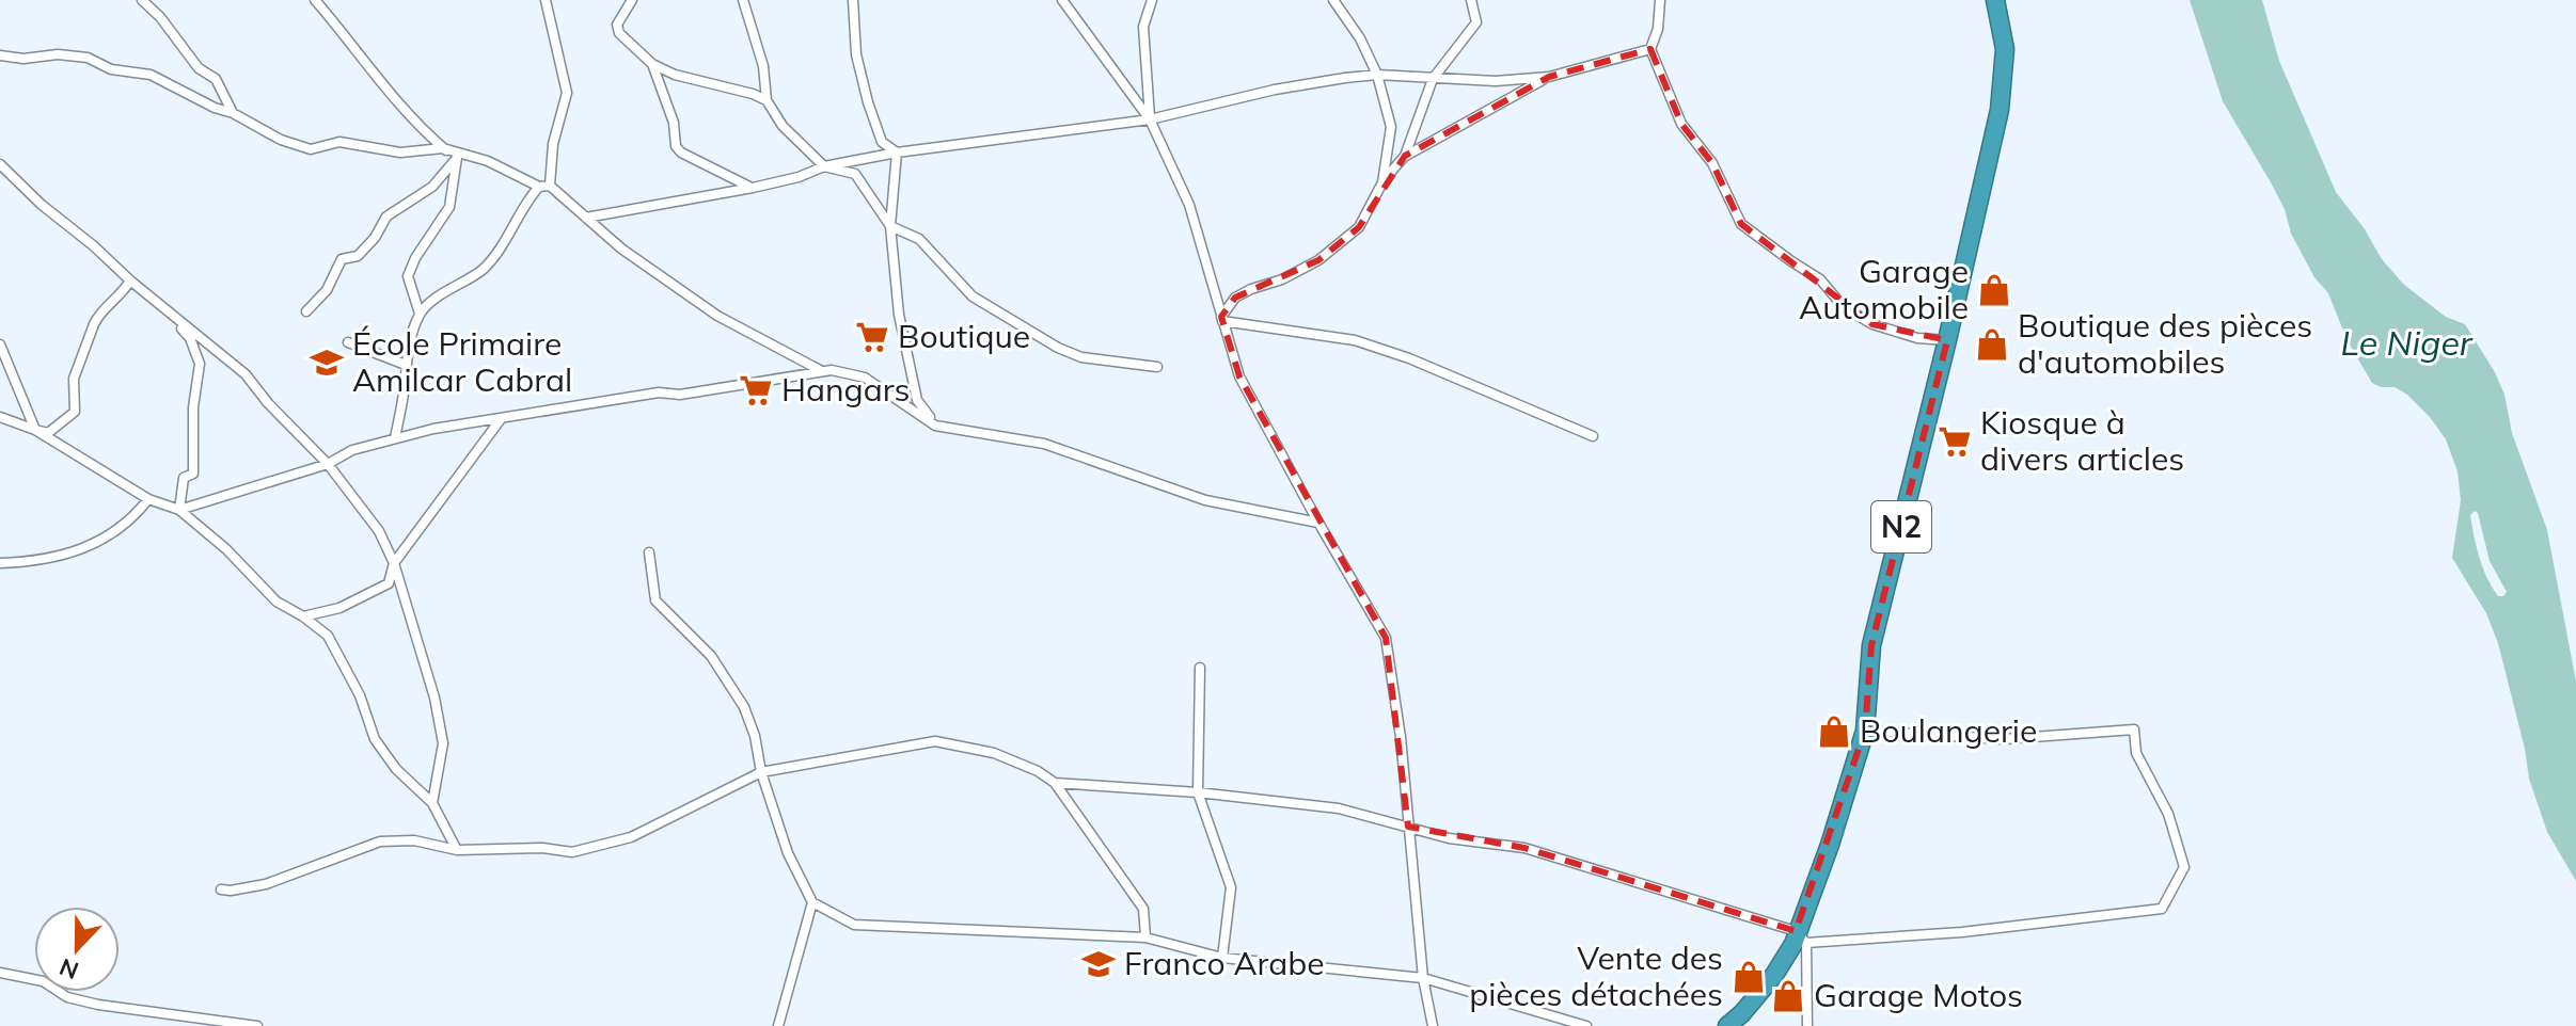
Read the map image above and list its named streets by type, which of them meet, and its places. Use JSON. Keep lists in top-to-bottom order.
{
  "streets": {
    "highway": ["N2"]
  },
  "water": ["Le Niger"],
  "places": {
    "shop": [
      "Garage Automobile",
      "Boutique des pièces d'automobiles",
      "Boulangerie",
      "Vente des pièces détachées",
      "Garage Motos"
    ],
    "supermarket": ["Boutique", "Hangars", "Kiosque à divers articles"],
    "school or university": ["École Primaire Amilcar Cabral", "Franco Arabe"]
  },
  "north": "bottom"
}
